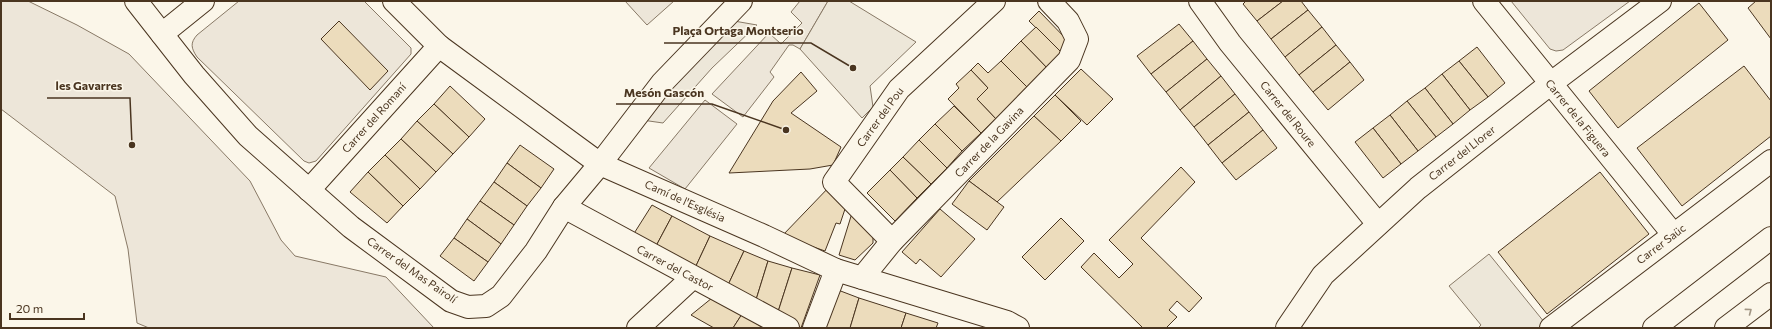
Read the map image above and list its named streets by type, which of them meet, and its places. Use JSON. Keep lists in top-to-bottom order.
{
  "streets": {
    "street": [
      "Carrer del Roure",
      "Carrer del Pou",
      "Carrer del Romaní",
      "Carrer de la Figuera",
      "Carrer de la Gavina",
      "Carrer del Llorer",
      "Camí de l'Església",
      "Carrer Saüc",
      "Carrer del Castor",
      "Carrer del Mas Pairolí"
    ]
  },
  "crossings": [
    ["Carrer del Roure", "Carrer del Llorer"],
    ["Carrer del Pou", "Carrer de la Gavina"],
    ["Carrer del Romaní", "Camí de l'Església"],
    ["Carrer del Romaní", "Carrer del Mas Pairolí"],
    ["Carrer de la Figuera", "Carrer del Llorer"],
    ["Carrer de la Figuera", "Carrer Saüc"],
    ["Carrer de la Gavina", "Camí de l'Església"],
    ["Camí de l'Església", "Carrer del Mas Pairolí"],
    ["Carrer del Castor", "Carrer del Mas Pairolí"]
  ],
  "places": ["Plaça Ortaga Montserio", "Mesón Gascón", "les Gavarres"],
  "scale_bar": "20 m"
}
